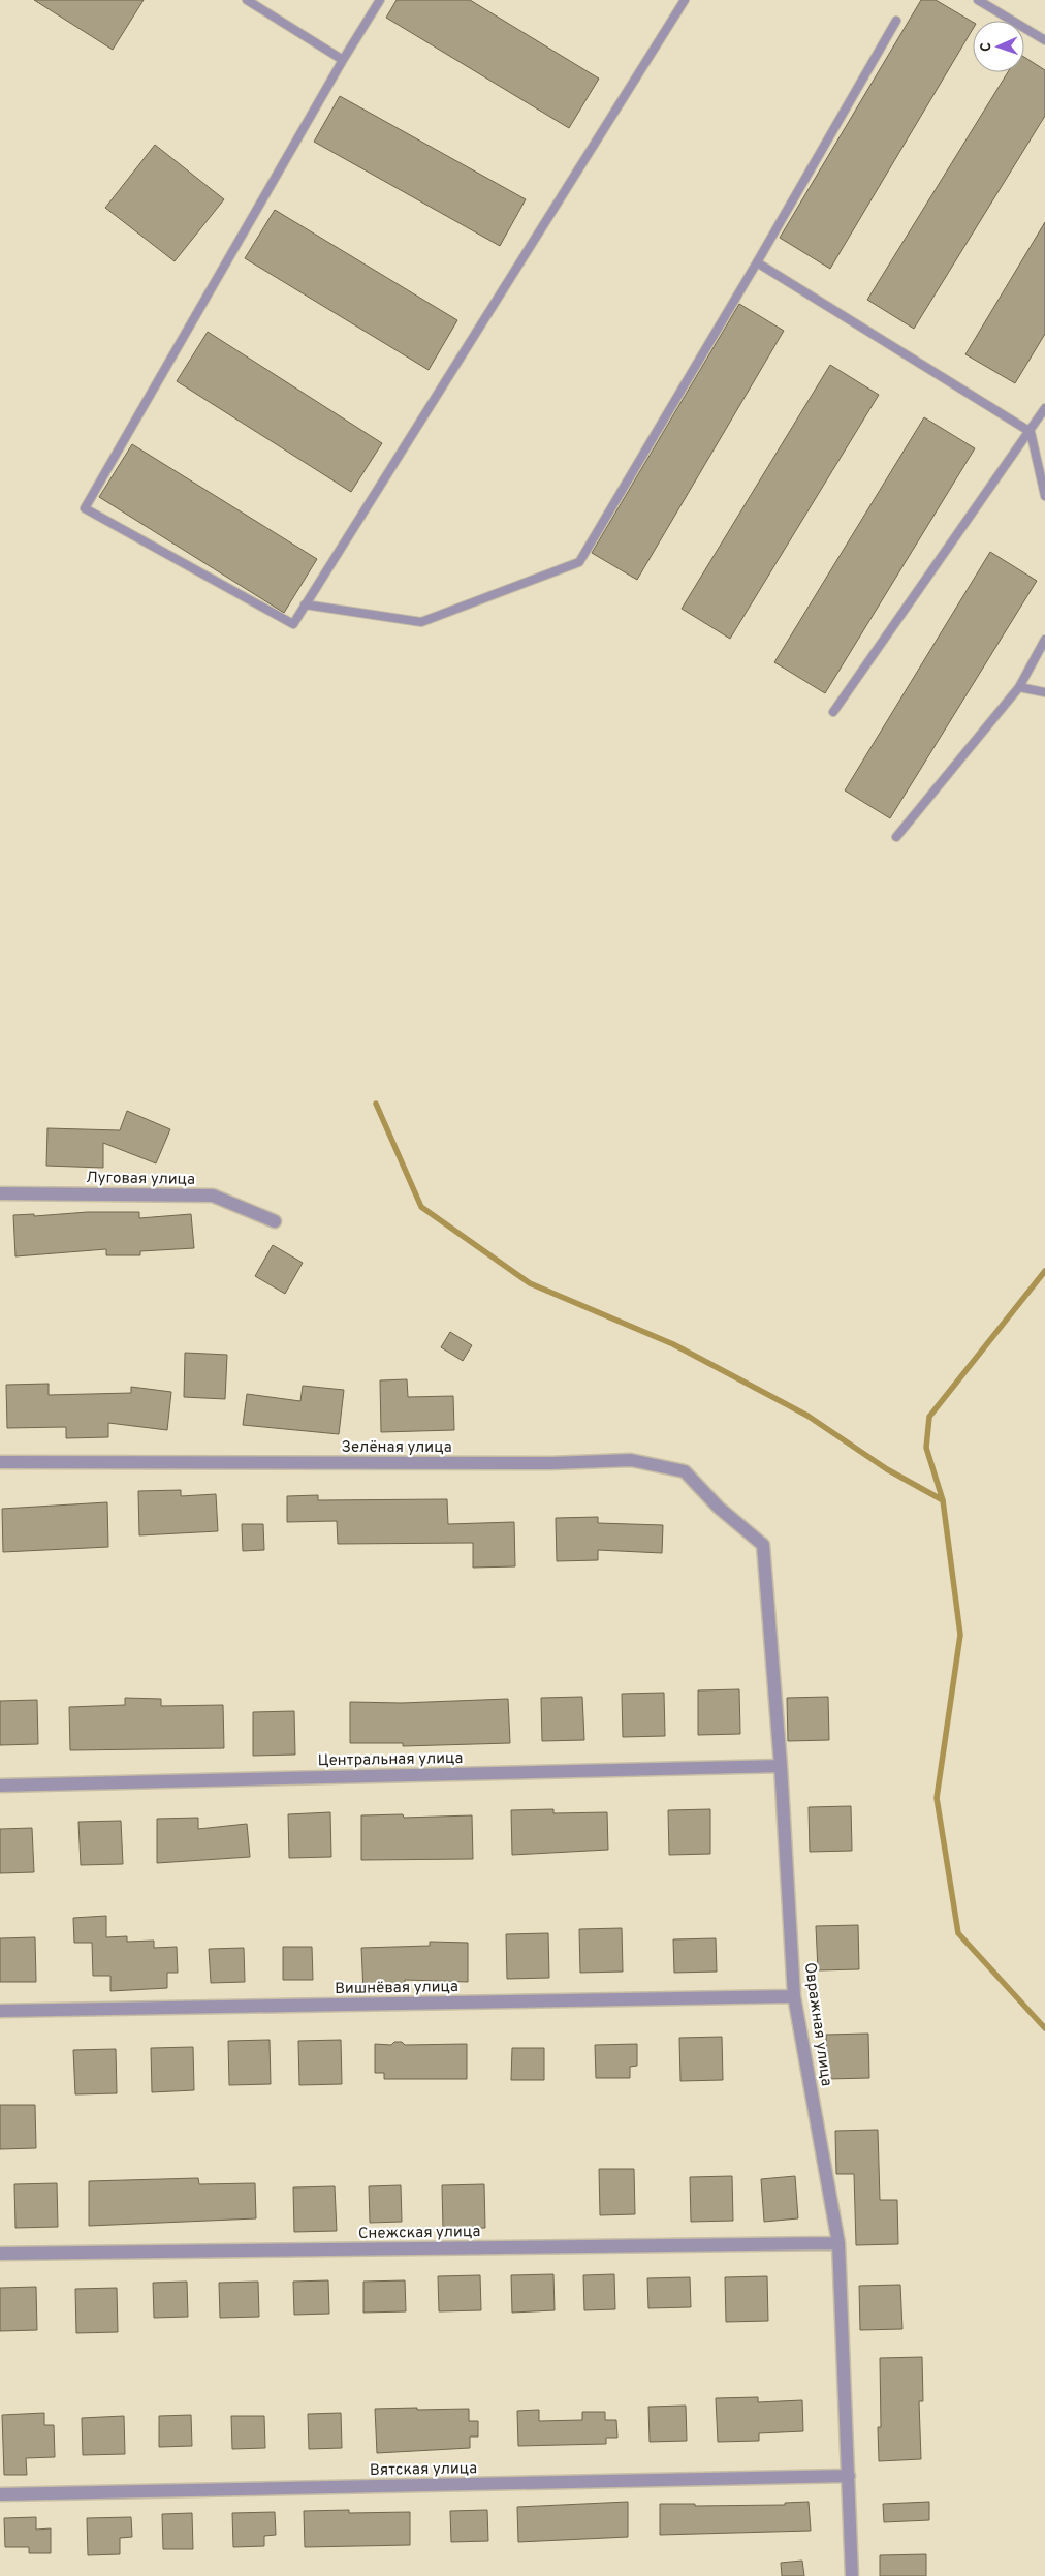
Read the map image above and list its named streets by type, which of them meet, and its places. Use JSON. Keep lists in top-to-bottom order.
{
  "streets": {
    "street": [
      "Луговая улица",
      "Зелёная улица",
      "Центральная улица",
      "Вишнёвая улица",
      "Овражная улица",
      "Снежская улица",
      "Вятская улица"
    ]
  },
  "crossings": [
    ["Зелёная улица", "Овражная улица"],
    ["Центральная улица", "Овражная улица"],
    ["Вишнёвая улица", "Овражная улица"],
    ["Овражная улица", "Снежская улица"],
    ["Овражная улица", "Вятская улица"]
  ],
  "north": "left"
}
